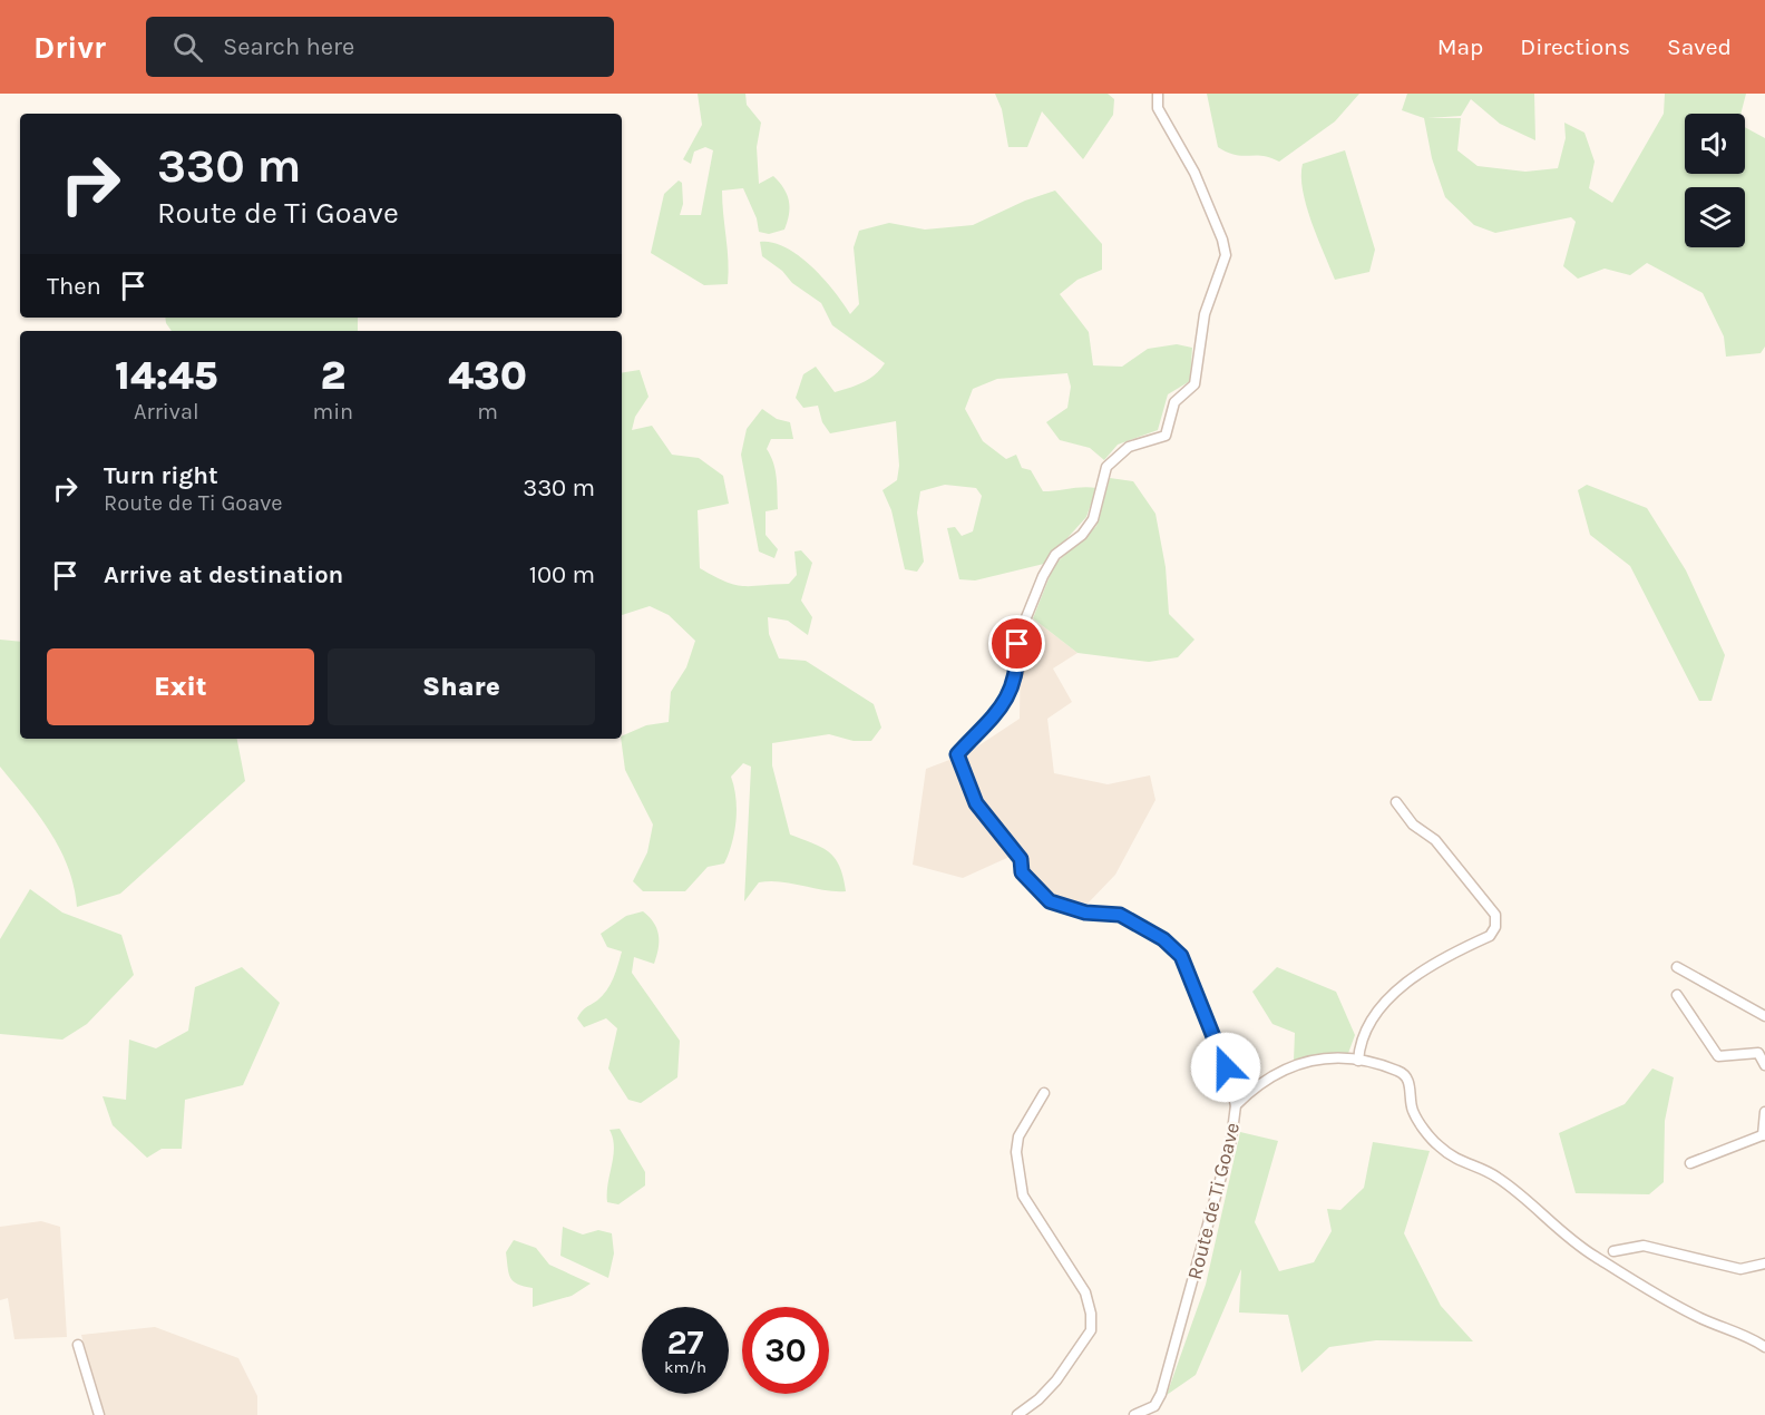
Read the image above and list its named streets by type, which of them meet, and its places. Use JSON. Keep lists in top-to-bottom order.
{
  "streets": {
    "street": ["Route de Ti Goave"]
  },
  "page": {
    "header": "Drivr",
    "search": "Search here",
    "nav": ["Map", "Directions", "Saved"],
    "turn": ["330 m", "Route de Ti Goave"],
    "then": "Then",
    "eta": [
      "14:45",
      "Arrival",
      "2",
      "min",
      "430",
      "m"
    ],
    "list": [
      {
        "name": "Turn right",
        "note": "Route de Ti Goave",
        "value": "330 m"
      },
      {
        "name": "Arrive at destination",
        "value": "100 m"
      }
    ],
    "buttons": ["Exit", "Share"],
    "speed": "27 km/h",
    "limit": "30"
  }
}
